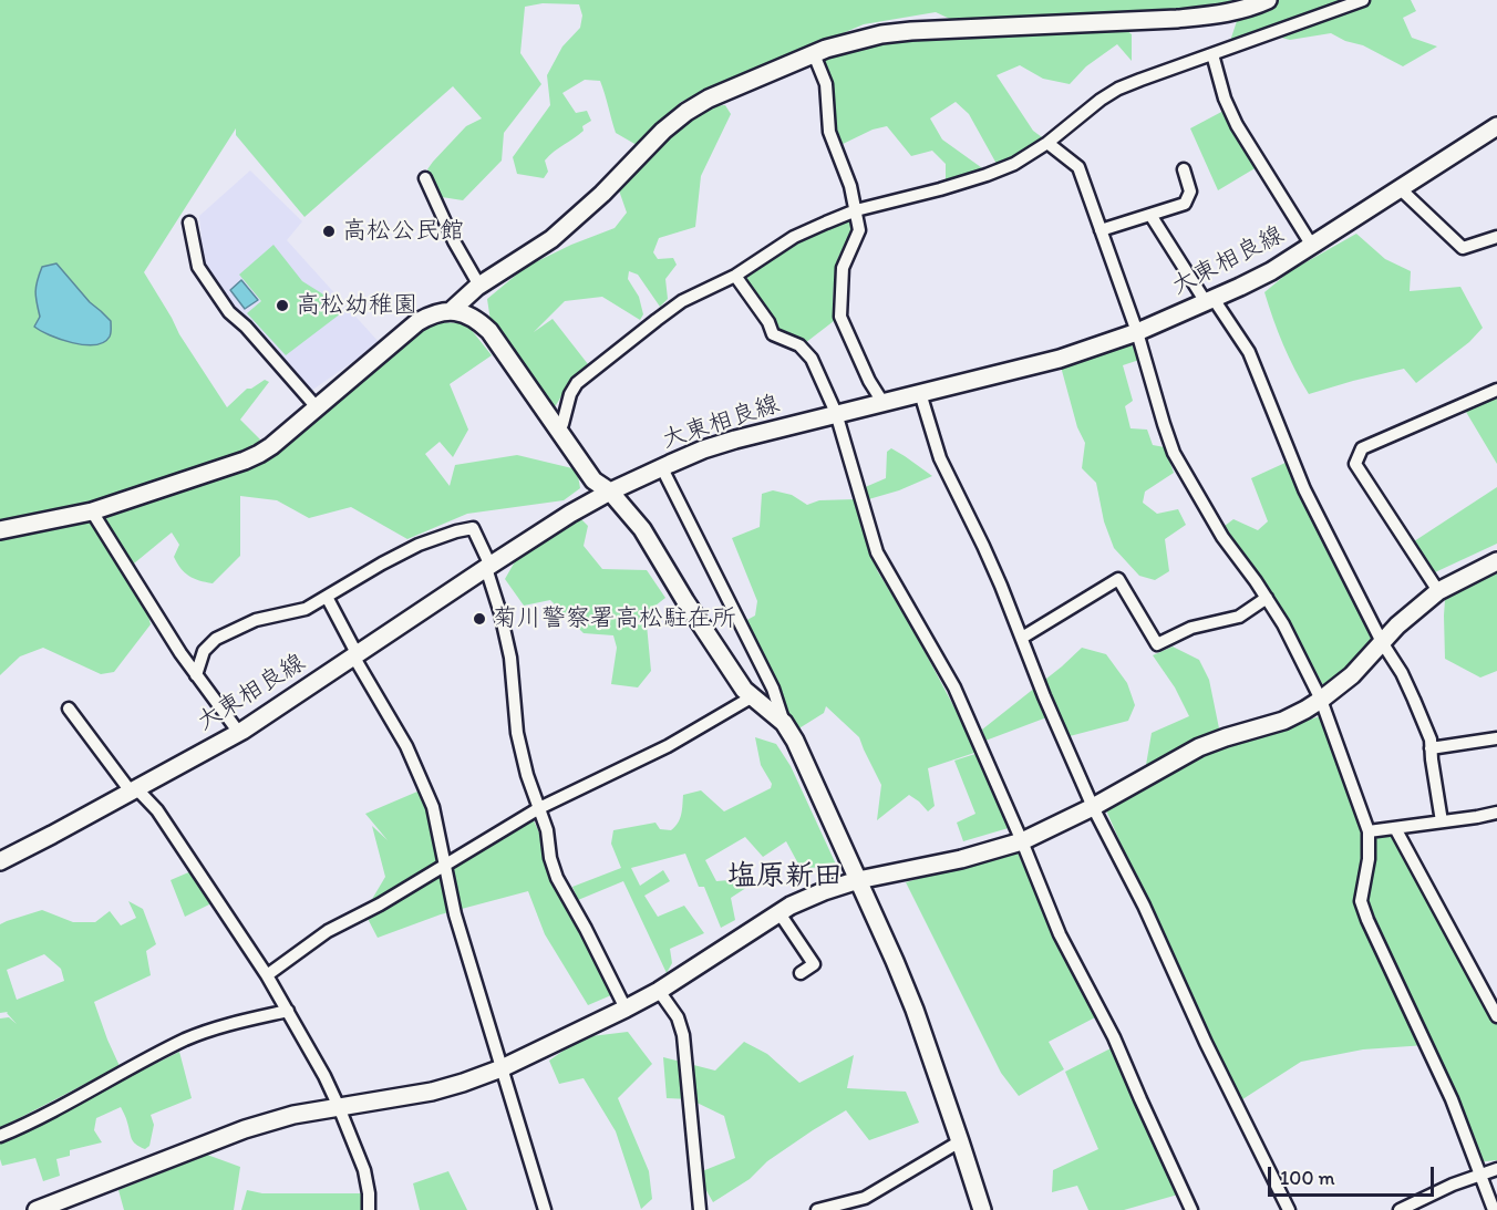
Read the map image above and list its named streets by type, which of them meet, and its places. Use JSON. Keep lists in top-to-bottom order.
{
  "streets": {
    "street": ["大東相良線"]
  },
  "districts": ["塩原新田"],
  "places": ["高松公民館", "高松幼稚園", "菊川警察署高松駐在所"],
  "scale_bar": "100 m"
}
